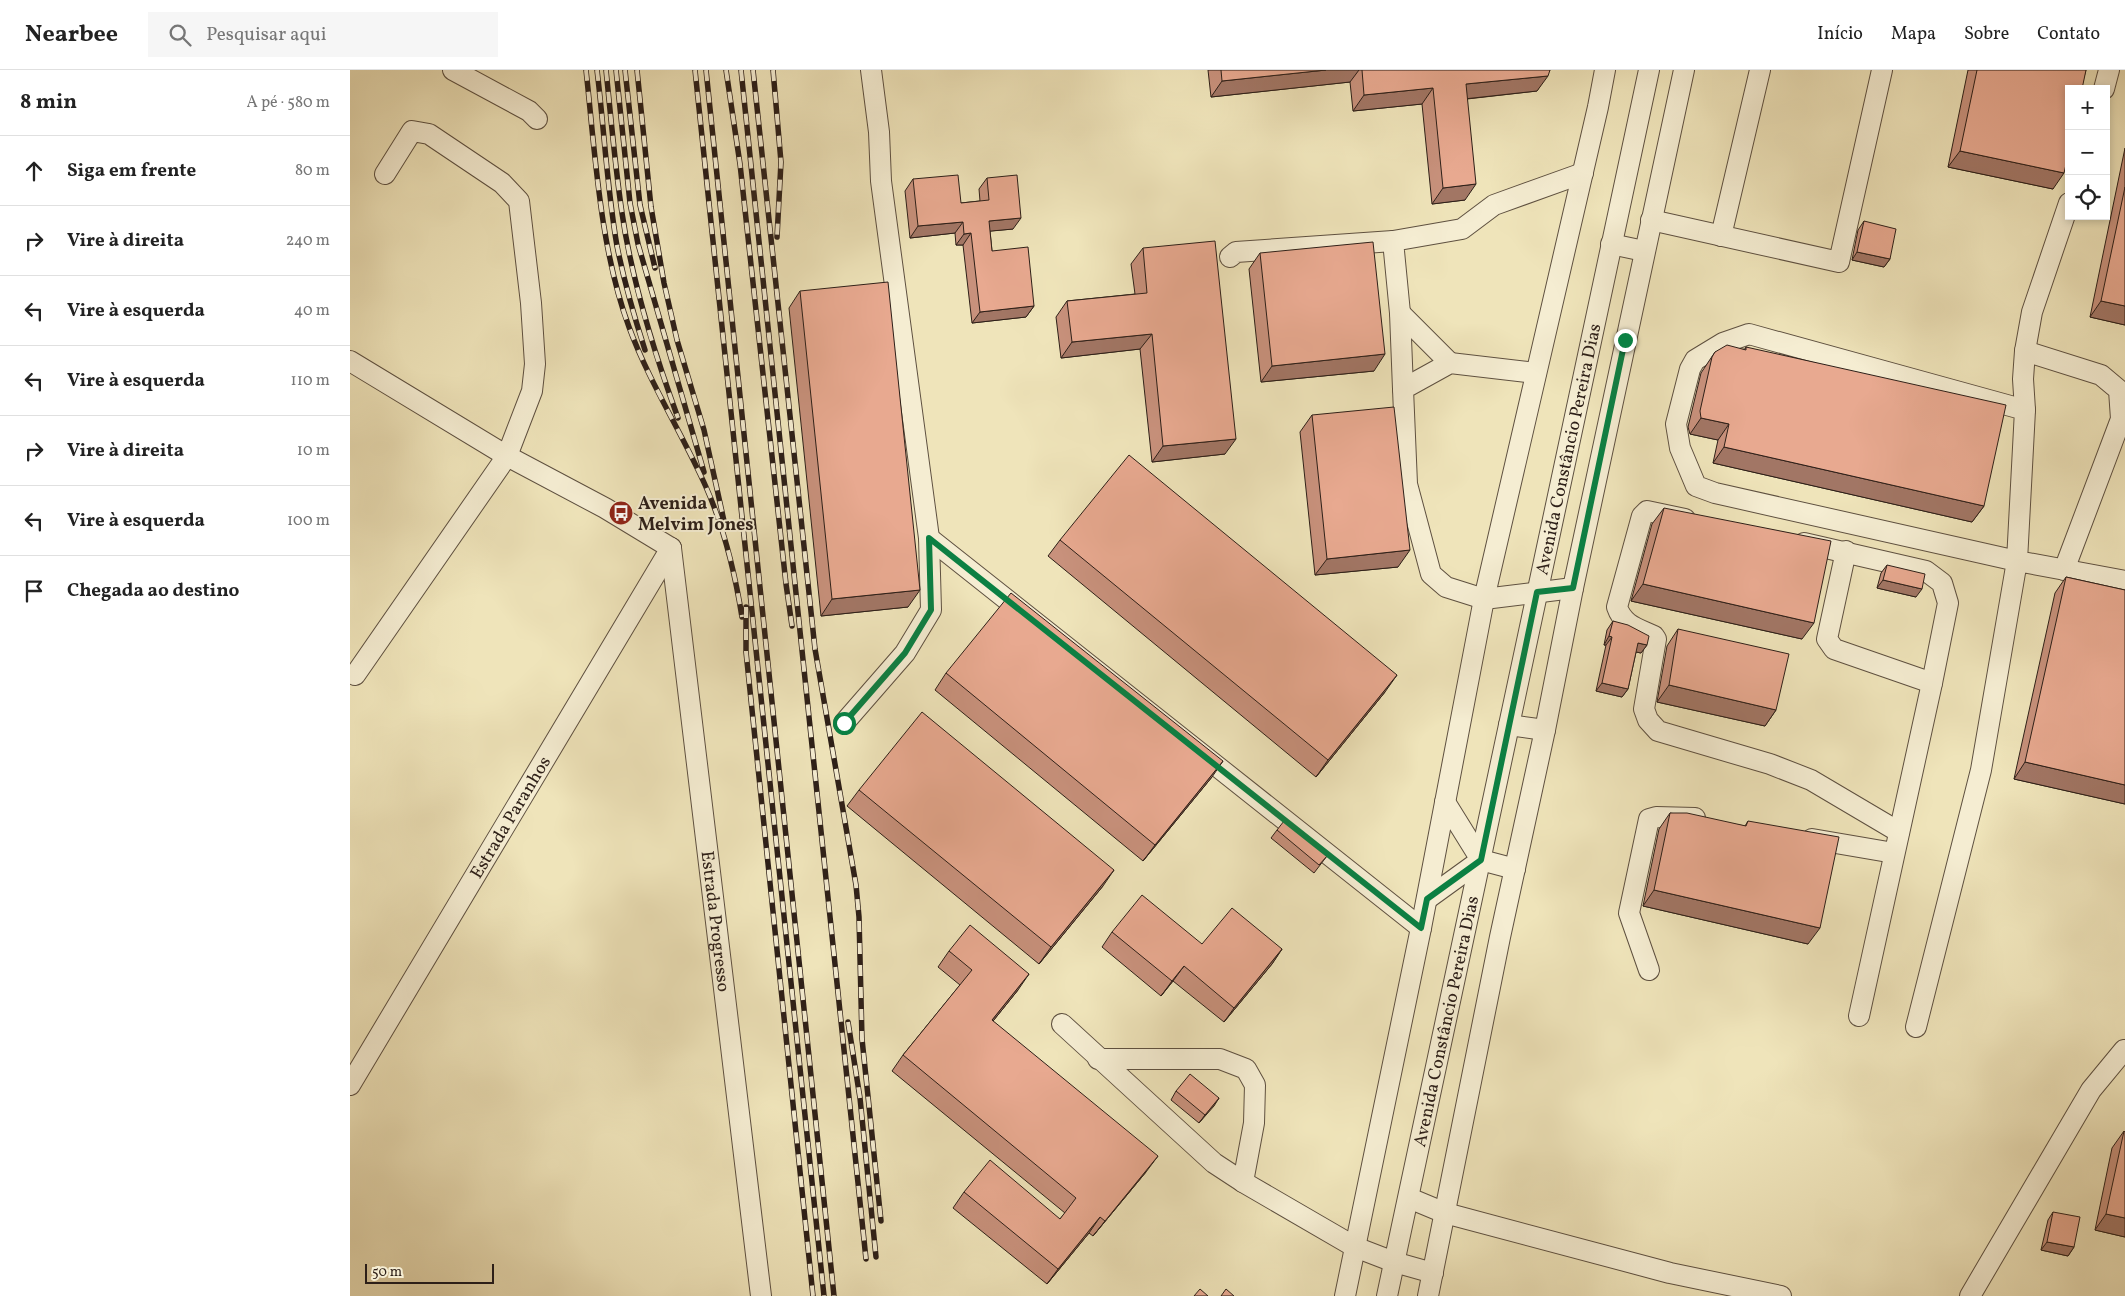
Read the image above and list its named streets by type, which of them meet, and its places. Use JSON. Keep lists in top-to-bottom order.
{
  "streets": {
    "street": ["Avenida Constâncio Pereira Dias", "Estrada Paranhos", "Estrada Progresso"]
  },
  "crossings": [
    ["Estrada Paranhos", "Estrada Progresso"]
  ],
  "places": {
    "bus stop": ["Avenida Melvim Jones"]
  },
  "scale_bar": "50 m",
  "page": {
    "header": "Nearbee",
    "search": "Pesquisar aqui",
    "nav": [
      "Início",
      "Mapa",
      "Sobre",
      "Contato"
    ],
    "heading": ["8 min", "A pé · 580 m"],
    "map_buttons": ["+", "−"],
    "list": [
      ["Siga em frente", "80 m"],
      ["Vire à direita", "240 m"],
      ["Vire à esquerda", "40 m"],
      ["Vire à esquerda", "110 m"],
      ["Vire à direita", "10 m"],
      ["Vire à esquerda", "100 m"],
      "Chegada ao destino"
    ],
    "scale": "50 m"
  }
}
